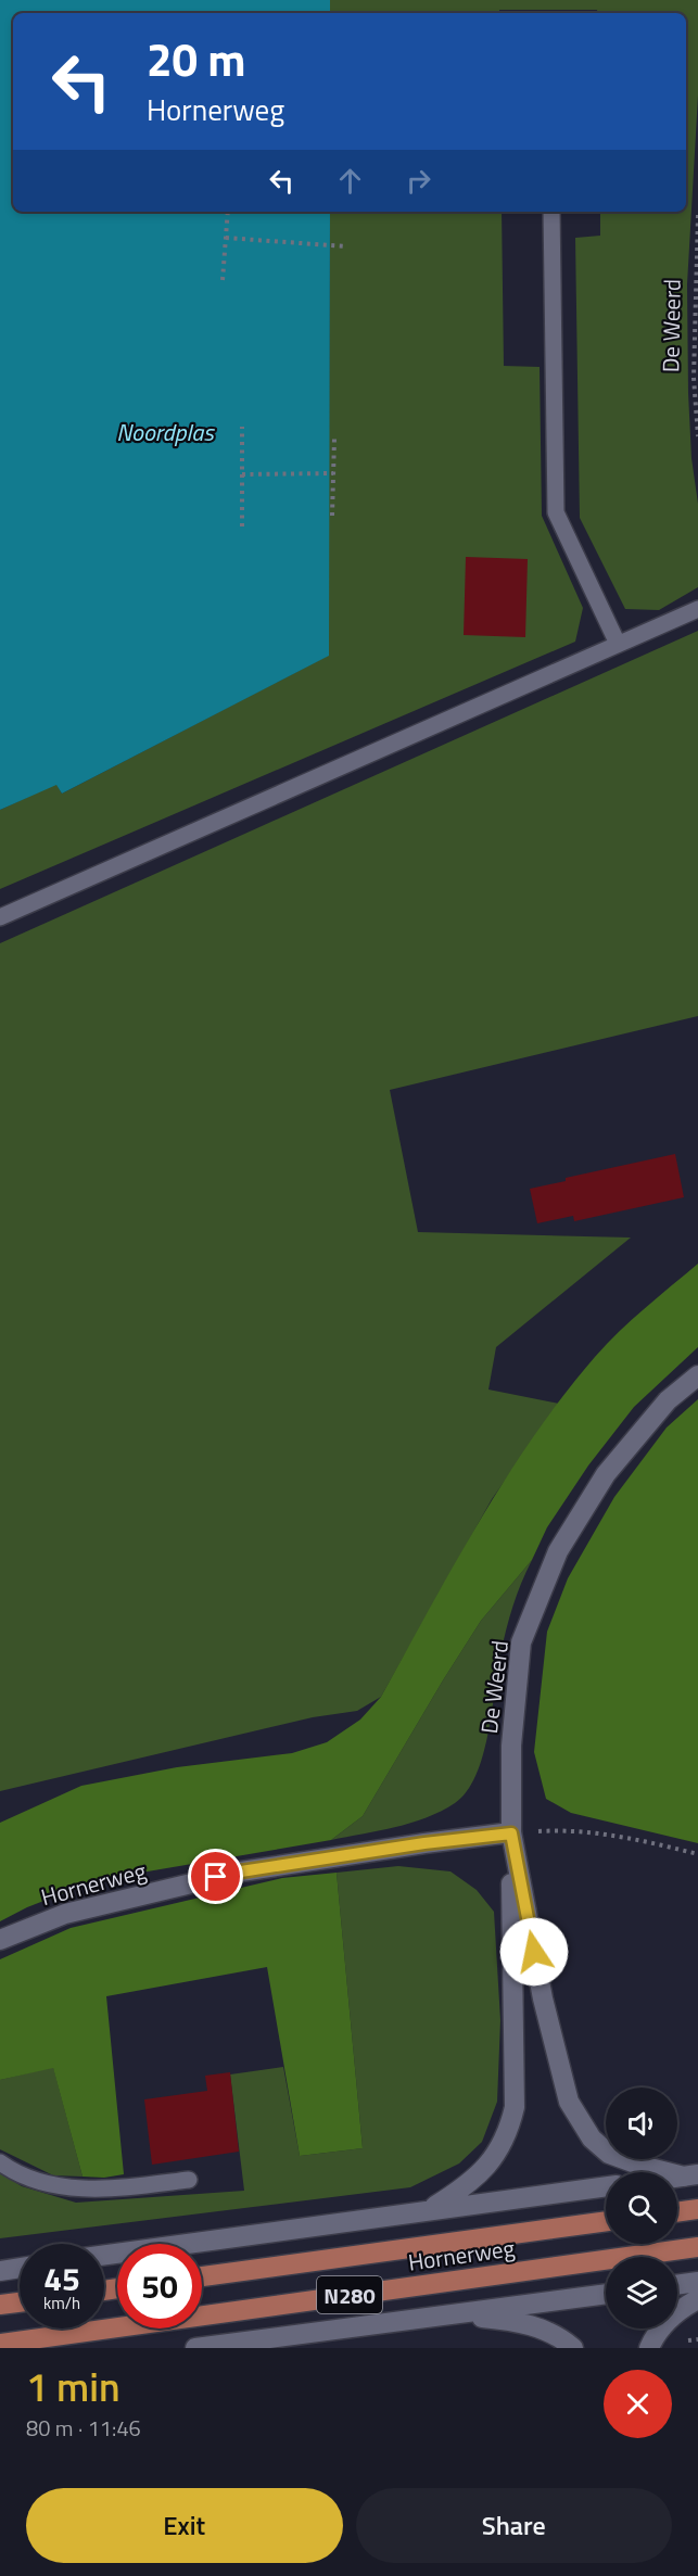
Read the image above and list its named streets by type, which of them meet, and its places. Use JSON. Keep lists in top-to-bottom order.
{
  "streets": {
    "main road": ["De Weerd", "Hornerweg", "N280"]
  },
  "crossings": [
    ["De Weerd", "Hornerweg"]
  ],
  "water": ["Noordplas"],
  "page": {
    "turn": ["20 m", "Hornerweg"],
    "speed": "45 km/h",
    "limit": "50",
    "heading": ["1 min", "80 m · 11:46"],
    "buttons": ["Exit", "Share"]
  }
}
